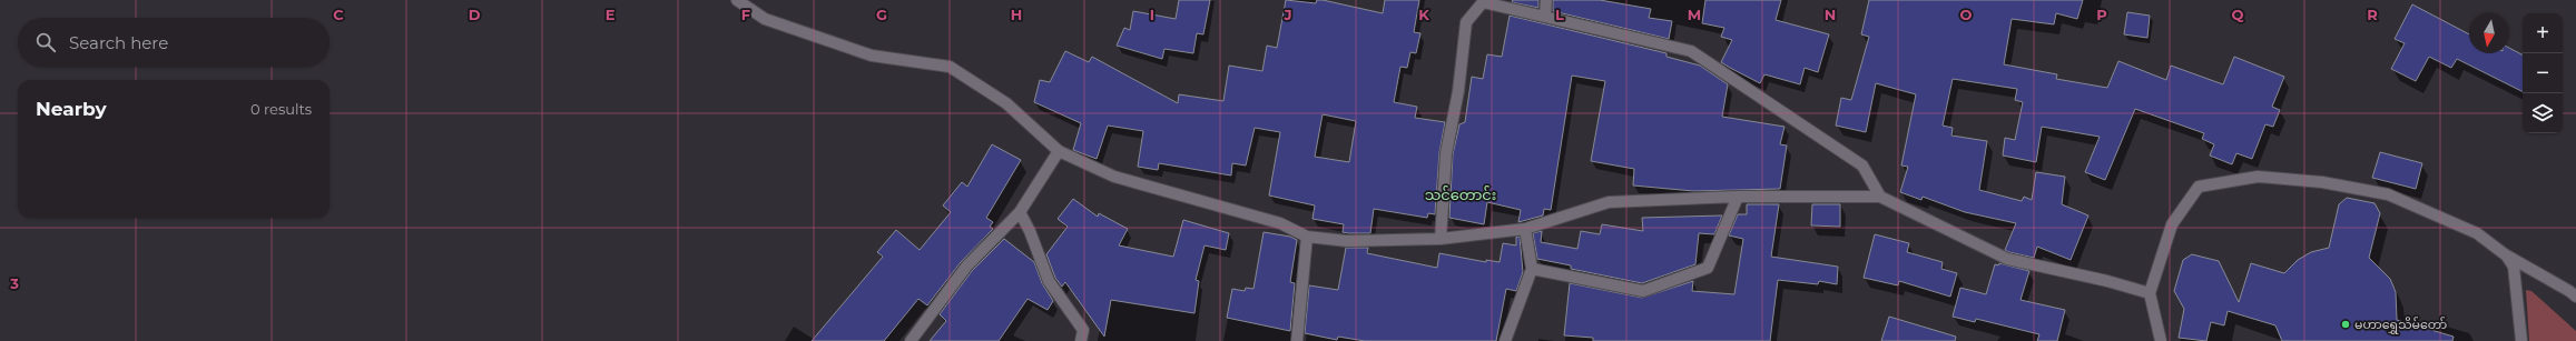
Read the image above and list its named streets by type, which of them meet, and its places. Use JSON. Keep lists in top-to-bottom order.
{
  "districts": ["သင်တောင်း"],
  "places": ["မဟာရွှေသိမ်တော်"],
  "north": "bottom",
  "page": {
    "map_buttons": ["+", "−"],
    "search": "Search here",
    "heading": ["Nearby", "0 results"]
  },
  "grid": {
    "columns": [
      "C",
      "D",
      "E",
      "F",
      "G",
      "H",
      "I",
      "J",
      "K",
      "L",
      "M",
      "N",
      "O",
      "P",
      "Q",
      "R"
    ],
    "rows": ["3"]
  }
}
